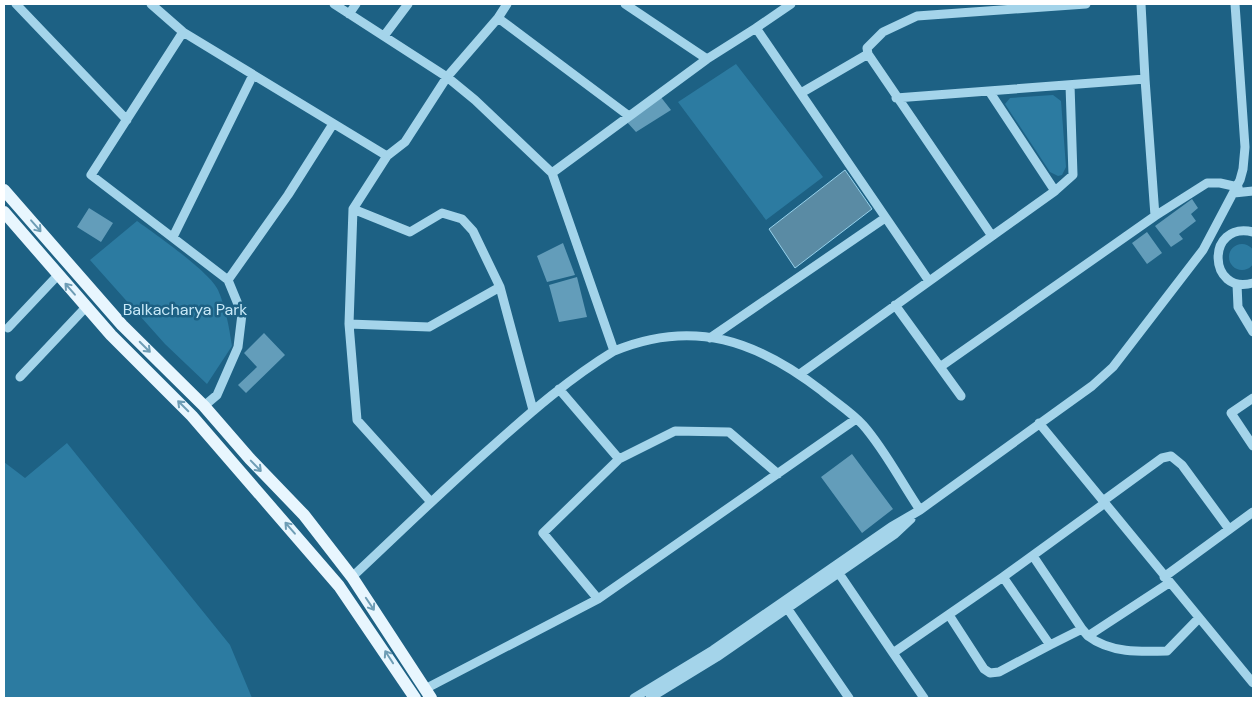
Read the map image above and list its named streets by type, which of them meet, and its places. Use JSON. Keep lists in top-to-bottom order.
{
  "parks": ["Balkacharya Park"]
}
